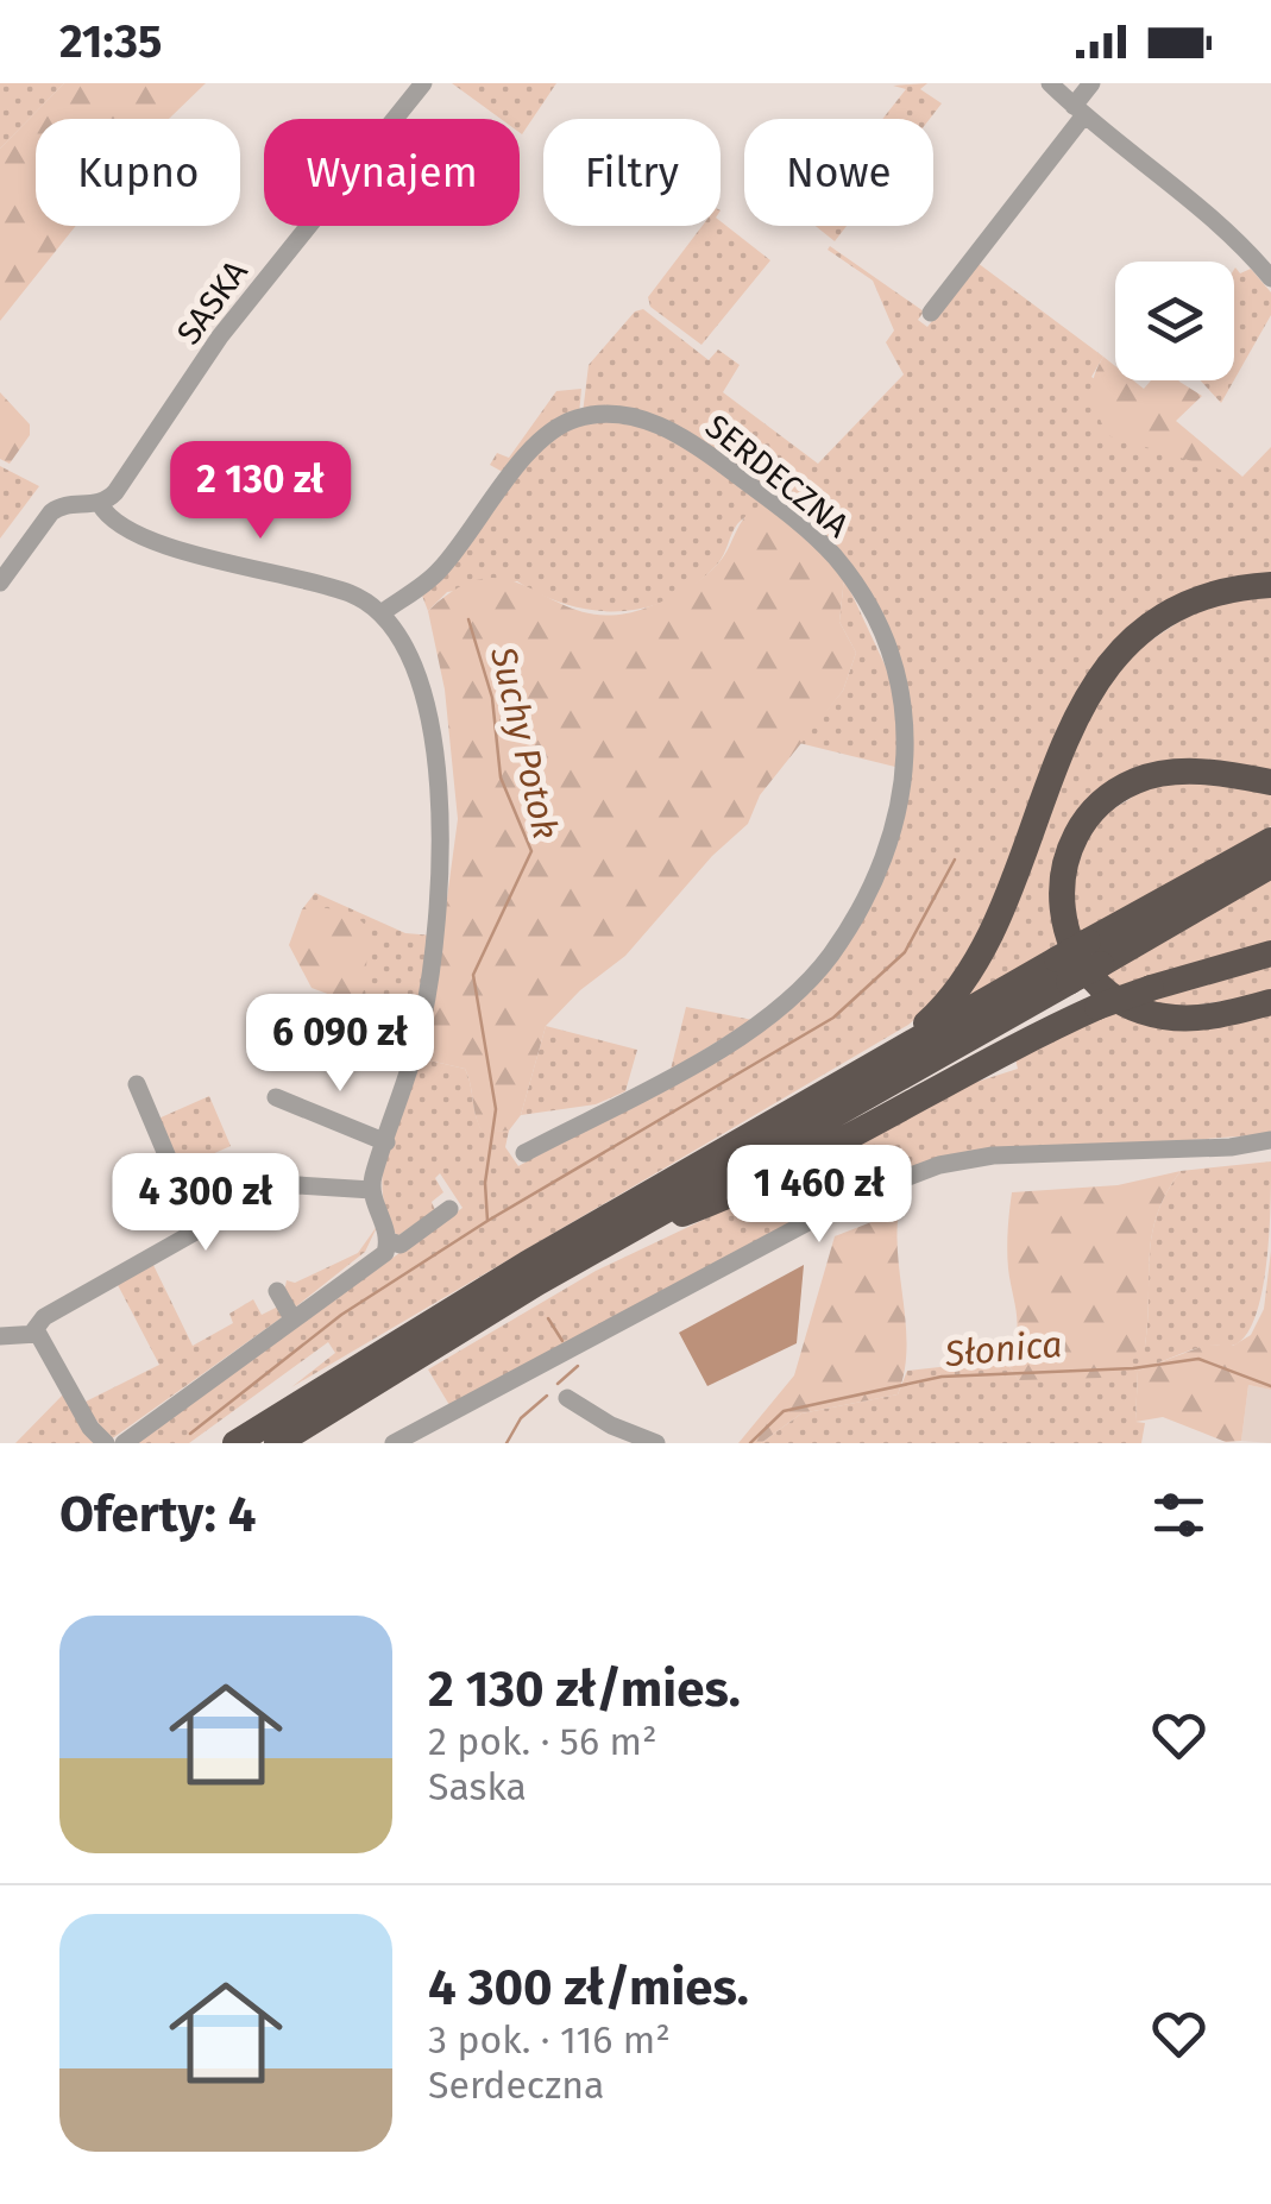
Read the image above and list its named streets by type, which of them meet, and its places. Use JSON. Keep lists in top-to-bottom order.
{
  "streets": {
    "street": ["SASKA", "SERDECZNA"]
  },
  "water": ["Suchy Potok", "Słonica"],
  "page": {
    "status": "21:35",
    "chip": [
      "Kupno",
      "Wynajem",
      "Filtry",
      "Nowe"
    ],
    "price": [
      "2 130 zł",
      "6 090 zł",
      "1 460 zł",
      "4 300 zł"
    ],
    "heading": "Oferty: 4",
    "list": [
      {
        "name": "2 130 zł/mies.",
        "note": "2 pok. · 56 m² · Saska"
      },
      {
        "name": "4 300 zł/mies.",
        "note": "3 pok. · 116 m² · Serdeczna"
      }
    ]
  }
}
